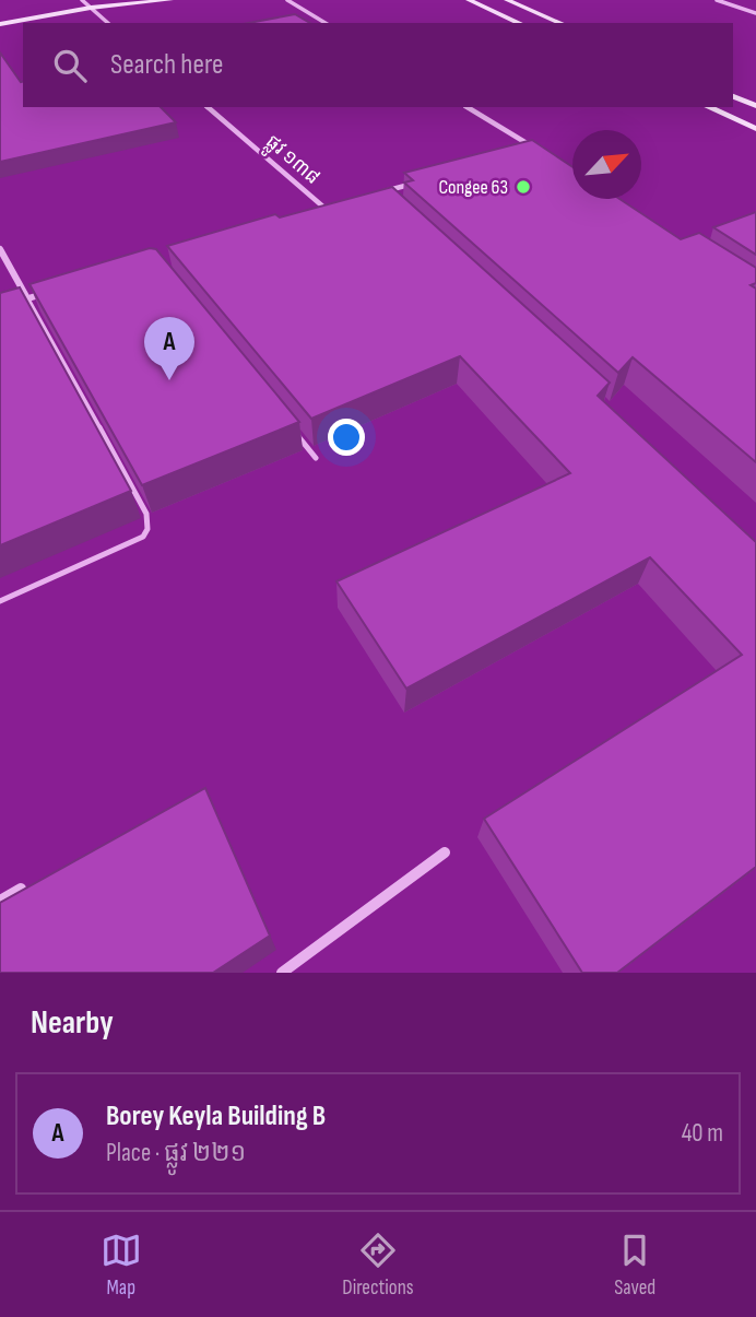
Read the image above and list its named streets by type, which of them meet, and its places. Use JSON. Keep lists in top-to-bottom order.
{
  "streets": {
    "street": ["ផ្លូវ ១៣៨"]
  },
  "places": ["Congee 63"],
  "north": "top right",
  "page": {
    "search": "Search here",
    "pins": "A",
    "heading": "Nearby",
    "list": [
      {
        "mark": "A",
        "name": "Borey Keyla Building B",
        "note": "Place · ផ្លូវ ២២១",
        "value": "40 m"
      }
    ],
    "nav": ["Map", "Directions", "Saved"]
  }
}
